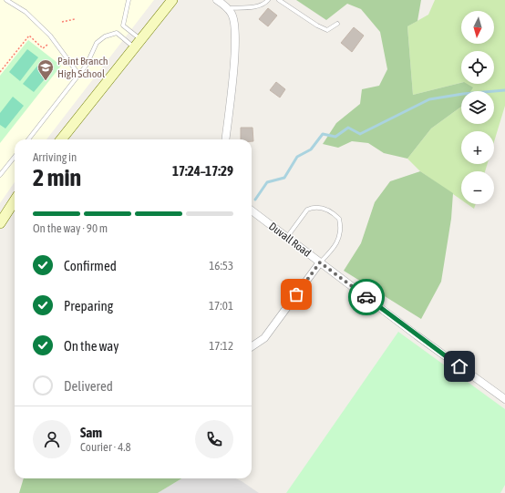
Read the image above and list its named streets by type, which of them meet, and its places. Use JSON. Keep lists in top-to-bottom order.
{
  "streets": {
    "street": ["Duvall Road"]
  },
  "places": {
    "school or university": ["Paint Branch High School"]
  },
  "north": "bottom",
  "page": {
    "map_buttons": ["+", "−"],
    "heading": ["2 min", "Arriving in", "17:24–17:29"],
    "panel": ["Sam", "Courier · 4.8"],
    "bar": "On the way · 90 m",
    "list": [
      ["Confirmed", "16:53"],
      ["Preparing", "17:01"],
      ["On the way", "17:12"],
      "Delivered"
    ]
  }
}
